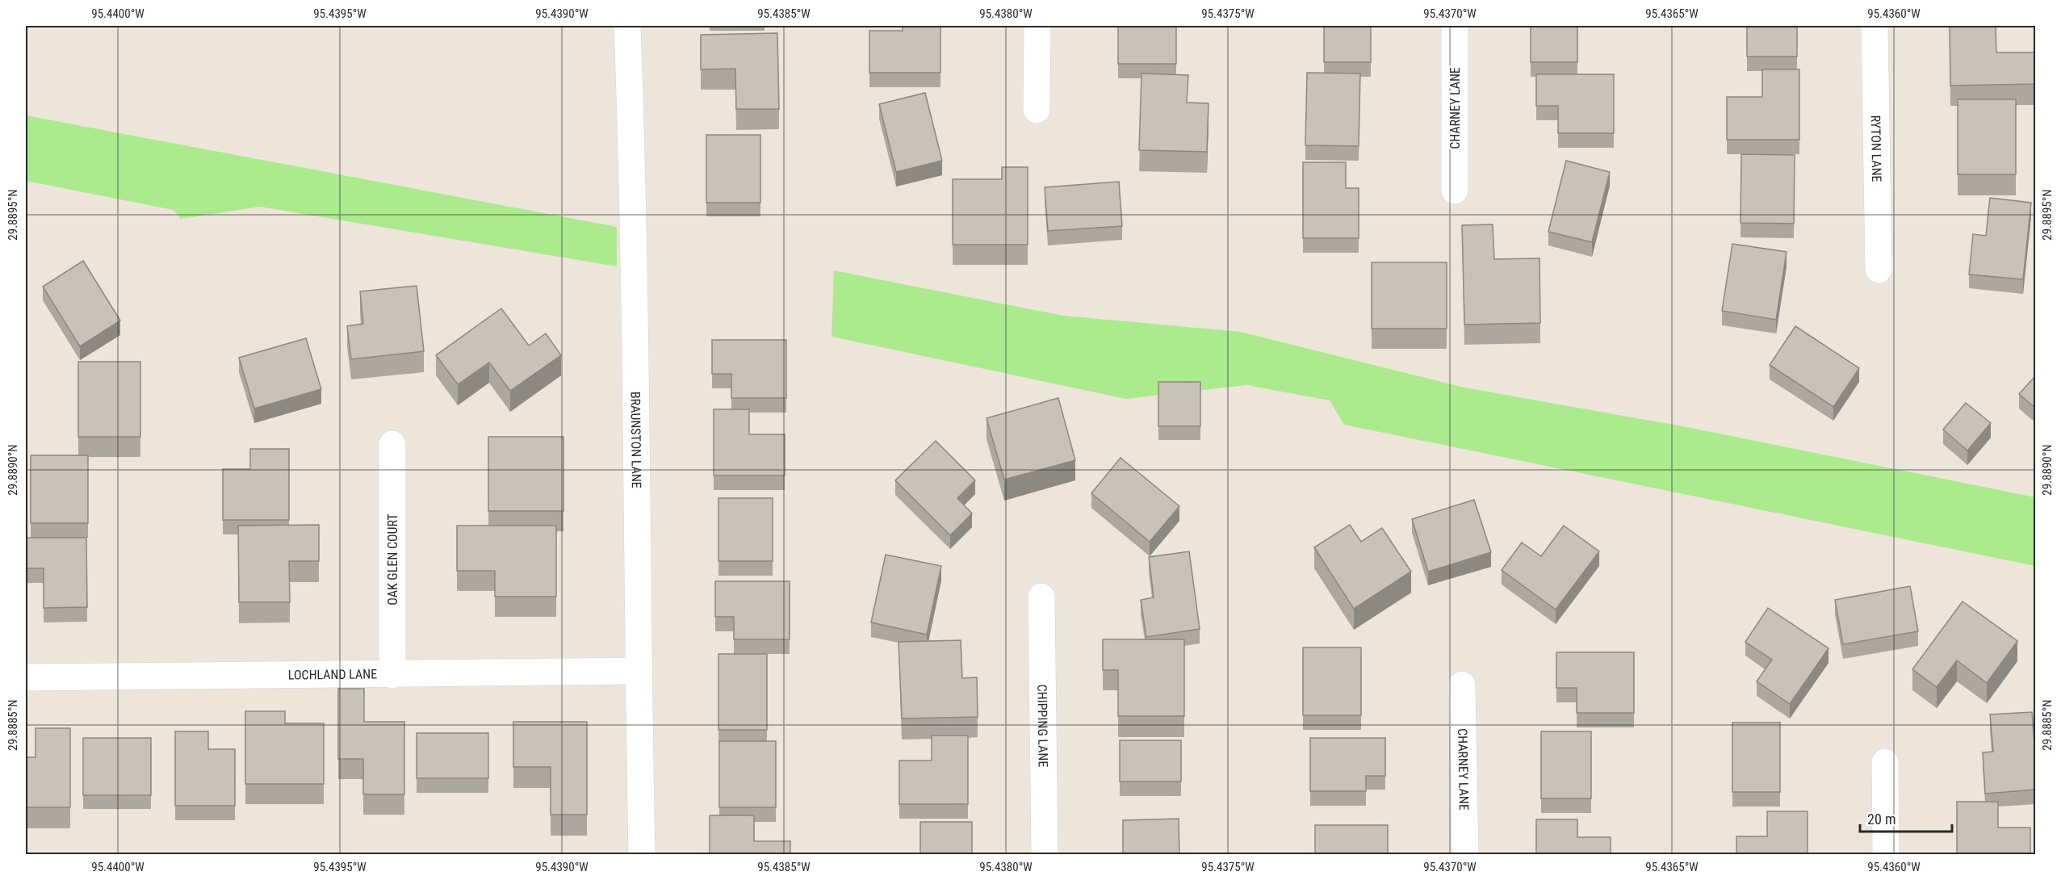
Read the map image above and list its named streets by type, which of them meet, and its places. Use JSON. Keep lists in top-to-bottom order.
{
  "streets": {
    "street": [
      "CHARNEY LANE",
      "RYTON LANE",
      "BRAUNSTON LANE",
      "OAK GLEN COURT",
      "LOCHLAND LANE",
      "CHIPPING LANE"
    ]
  },
  "crossings": [
    ["BRAUNSTON LANE", "LOCHLAND LANE"],
    ["OAK GLEN COURT", "LOCHLAND LANE"]
  ],
  "scale_bar": "20 m",
  "coordinates": [
    "95.4400°W",
    "95.4395°W",
    "95.4390°W",
    "95.4385°W",
    "95.4380°W",
    "95.4375°W",
    "95.4370°W",
    "95.4365°W",
    "95.4360°W",
    "29.8895°N",
    "29.8890°N",
    "29.8885°N"
  ]
}
